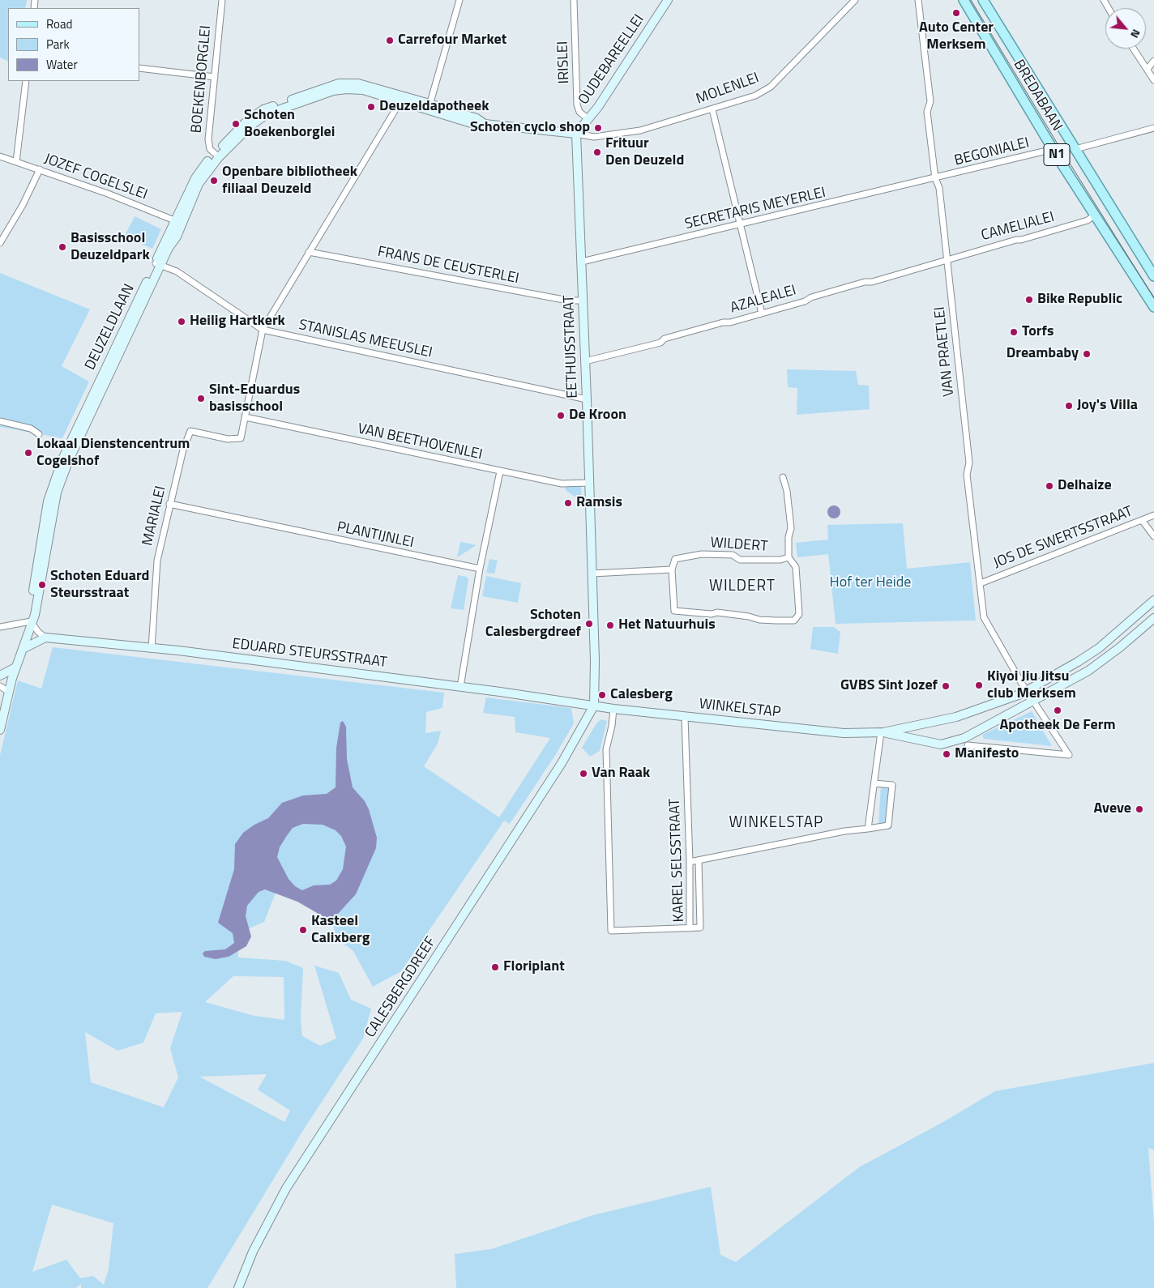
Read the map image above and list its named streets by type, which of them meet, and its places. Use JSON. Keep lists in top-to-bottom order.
{
  "streets": {
    "main road": ["BREDABAAN", "N1"],
    "street": [
      "OUDEBAREELLEI",
      "IRISLEI",
      "BOEKENBORGLEI",
      "MOLENLEI",
      "BEGONIALEI",
      "JOZEF COGELSLEI",
      "SECRETARIS MEYERLEI",
      "CAMELIALEI",
      "FRANS DE CEUSTERLEI",
      "AZALEALEI",
      "DEUZELDLAAN",
      "STANISLAS MEEUSLEI",
      "EETHUISSTRAAT",
      "VAN PRAETLEI",
      "VAN BEETHOVENLEI",
      "MARIALEI",
      "PLANTIJNLEI",
      "JOS DE SWERTSSTRAAT",
      "WILDERT",
      "EDUARD STEURSSTRAAT",
      "WINKELSTAP",
      "KAREL SELSSTRAAT",
      "CALESBERGDREEF"
    ]
  },
  "crossings": [
    ["OUDEBAREELLEI", "IRISLEI"],
    ["OUDEBAREELLEI", "MOLENLEI"],
    ["OUDEBAREELLEI", "DEUZELDLAAN"],
    ["OUDEBAREELLEI", "EETHUISSTRAAT"],
    ["BOEKENBORGLEI", "DEUZELDLAAN"],
    ["MOLENLEI", "DEUZELDLAAN"],
    ["MOLENLEI", "EETHUISSTRAAT"],
    ["BREDABAAN", "BEGONIALEI"],
    ["BREDABAAN", "CAMELIALEI"],
    ["BEGONIALEI", "SECRETARIS MEYERLEI"],
    ["BEGONIALEI", "VAN PRAETLEI"],
    ["JOZEF COGELSLEI", "DEUZELDLAAN"],
    ["SECRETARIS MEYERLEI", "EETHUISSTRAAT"],
    ["SECRETARIS MEYERLEI", "VAN PRAETLEI"],
    ["CAMELIALEI", "AZALEALEI"],
    ["CAMELIALEI", "VAN PRAETLEI"],
    ["FRANS DE CEUSTERLEI", "EETHUISSTRAAT"],
    ["FRANS DE CEUSTERLEI", "MARIALEI"],
    ["AZALEALEI", "EETHUISSTRAAT"],
    ["AZALEALEI", "VAN PRAETLEI"],
    ["DEUZELDLAAN", "STANISLAS MEEUSLEI"],
    ["DEUZELDLAAN", "EETHUISSTRAAT"],
    ["DEUZELDLAAN", "MARIALEI"],
    ["STANISLAS MEEUSLEI", "EETHUISSTRAAT"],
    ["STANISLAS MEEUSLEI", "MARIALEI"],
    ["EETHUISSTRAAT", "VAN BEETHOVENLEI"],
    ["EETHUISSTRAAT", "EDUARD STEURSSTRAAT"],
    ["EETHUISSTRAAT", "WINKELSTAP"],
    ["EETHUISSTRAAT", "CALESBERGDREEF"],
    ["VAN PRAETLEI", "JOS DE SWERTSSTRAAT"],
    ["VAN PRAETLEI", "WINKELSTAP"],
    ["VAN BEETHOVENLEI", "MARIALEI"],
    ["MARIALEI", "PLANTIJNLEI"],
    ["MARIALEI", "EDUARD STEURSSTRAAT"],
    ["EDUARD STEURSSTRAAT", "WINKELSTAP"],
    ["EDUARD STEURSSTRAAT", "CALESBERGDREEF"],
    ["WINKELSTAP", "KAREL SELSSTRAAT"],
    ["WINKELSTAP", "CALESBERGDREEF"]
  ],
  "districts": ["WILDERT", "WINKELSTAP"],
  "parks": ["Hof ter Heide"],
  "places": [
    "Auto Center Merksem",
    "Carrefour Market",
    "Deuzeldapotheek",
    "Schoten Boekenborglei",
    "Schoten cyclo shop",
    "Frituur Den Deuzeld",
    "Openbare bibliotheek filiaal Deuzeld",
    "Basisschool Deuzeldpark",
    "Bike Republic",
    "Heilig Hartkerk",
    "Torfs",
    "Dreambaby",
    "Sint-Eduardus basisschool",
    "Joy's Villa",
    "De Kroon",
    "Lokaal Dienstencentrum Cogelshof",
    "Delhaize",
    "Ramsis",
    "Schoten Eduard Steursstraat",
    "Schoten Calesbergdreef",
    "Het Natuurhuis",
    "Kiyoi Jiu Jitsu club Merksem",
    "GVBS Sint Jozef",
    "Calesberg",
    "Apotheek De Ferm",
    "Manifesto",
    "Van Raak",
    "Aveve",
    "Kasteel Calixberg",
    "Floriplant"
  ],
  "legend": ["Road", "Park", "Water"],
  "north": "bottom right"
}
